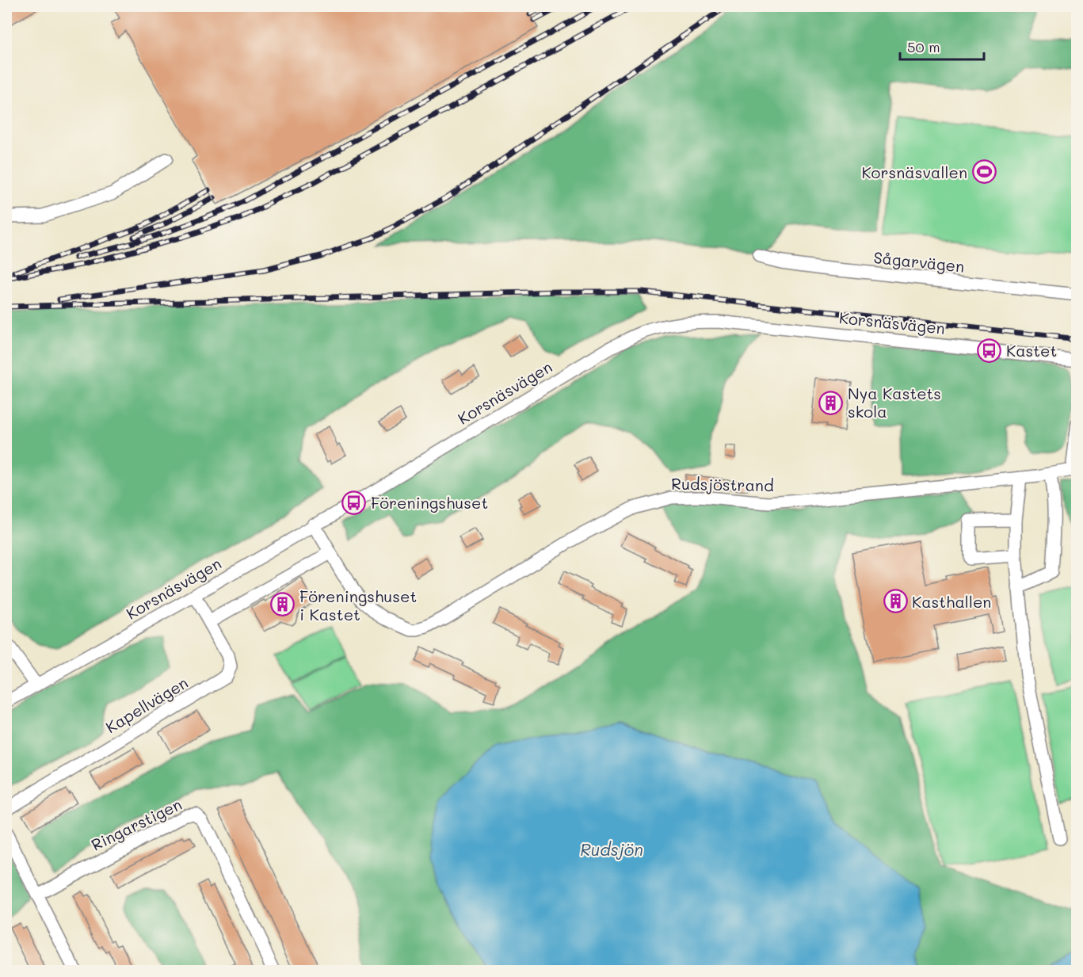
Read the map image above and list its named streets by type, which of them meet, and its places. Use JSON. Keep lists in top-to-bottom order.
{
  "streets": {
    "street": [
      "Sågarvägen",
      "Korsnäsvägen",
      "Rudsjöstrand",
      "Kapellvägen",
      "Ringarstigen"
    ]
  },
  "crossings": [
    ["Korsnäsvägen", "Rudsjöstrand"],
    ["Korsnäsvägen", "Kapellvägen"]
  ],
  "water": ["Rudsjön"],
  "places": {
    "sports": ["Korsnäsvallen"],
    "bus stop": ["Kastet", "Föreningshuset"],
    "building": ["Nya Kastets skola", "Kasthallen", "Föreningshuset i Kastet"]
  },
  "scale_bar": "50 m"
}
